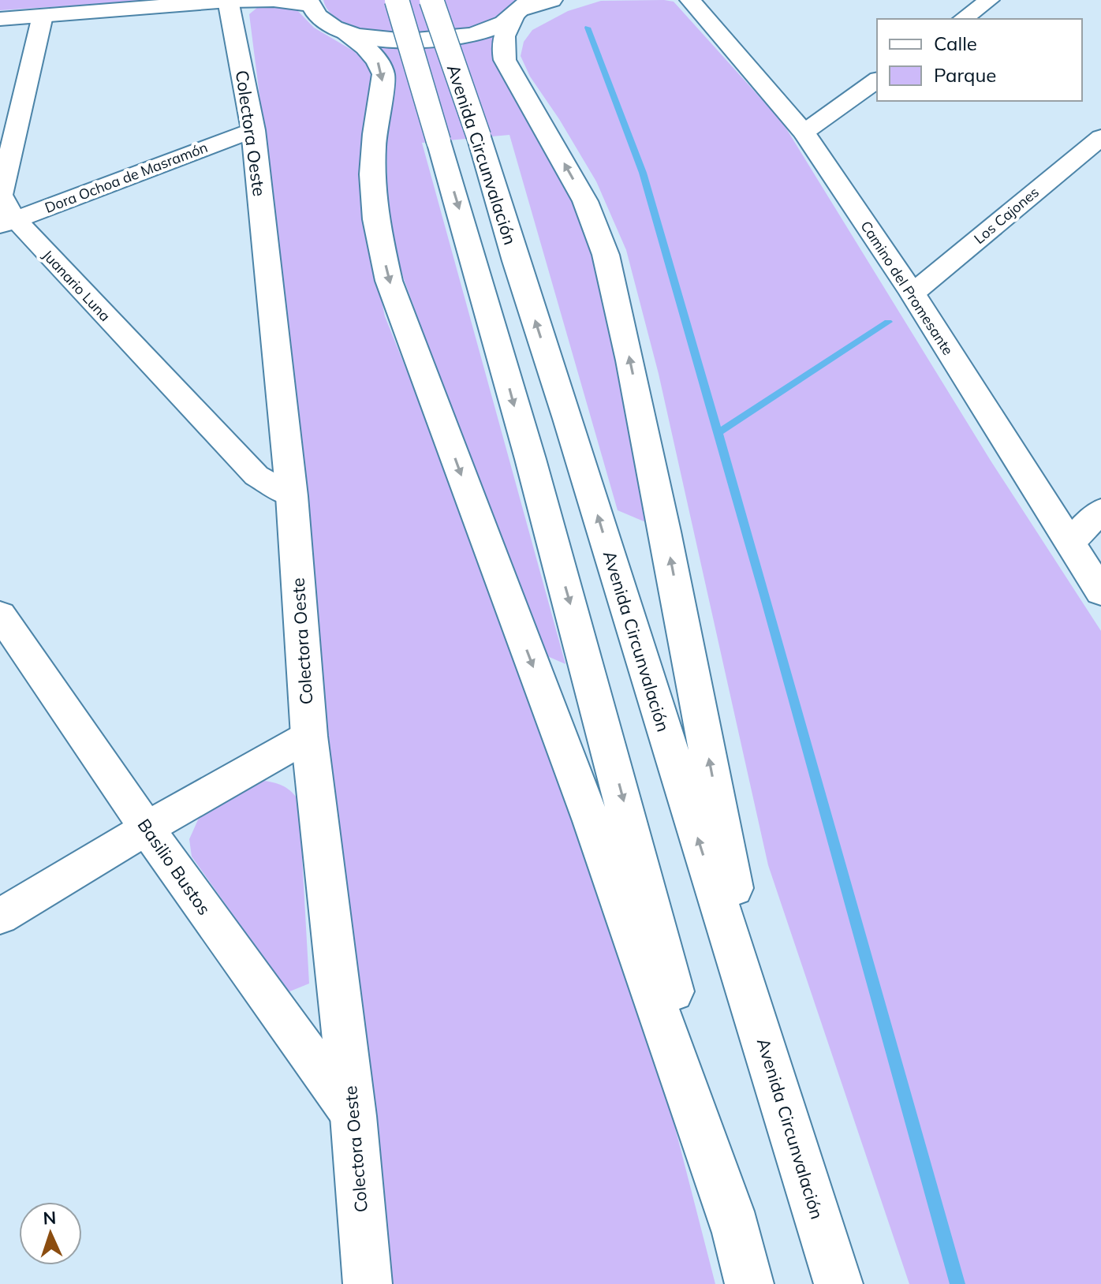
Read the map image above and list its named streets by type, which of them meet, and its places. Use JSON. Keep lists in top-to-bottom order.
{
  "streets": {
    "main road": ["Colectora Oeste", "Avenida Circunvalación", "Camino del Promesante"],
    "street": [
      "Dora Ochoa de Masramón",
      "Los Cajones",
      "Juanario Luna",
      "Basilio Bustos"
    ]
  },
  "crossings": [
    ["Colectora Oeste", "Dora Ochoa de Masramón"],
    ["Colectora Oeste", "Juanario Luna"],
    ["Colectora Oeste", "Basilio Bustos"],
    ["Dora Ochoa de Masramón", "Juanario Luna"],
    ["Los Cajones", "Camino del Promesante"]
  ],
  "legend": ["Calle", "Parque"],
  "north": "top"
}
